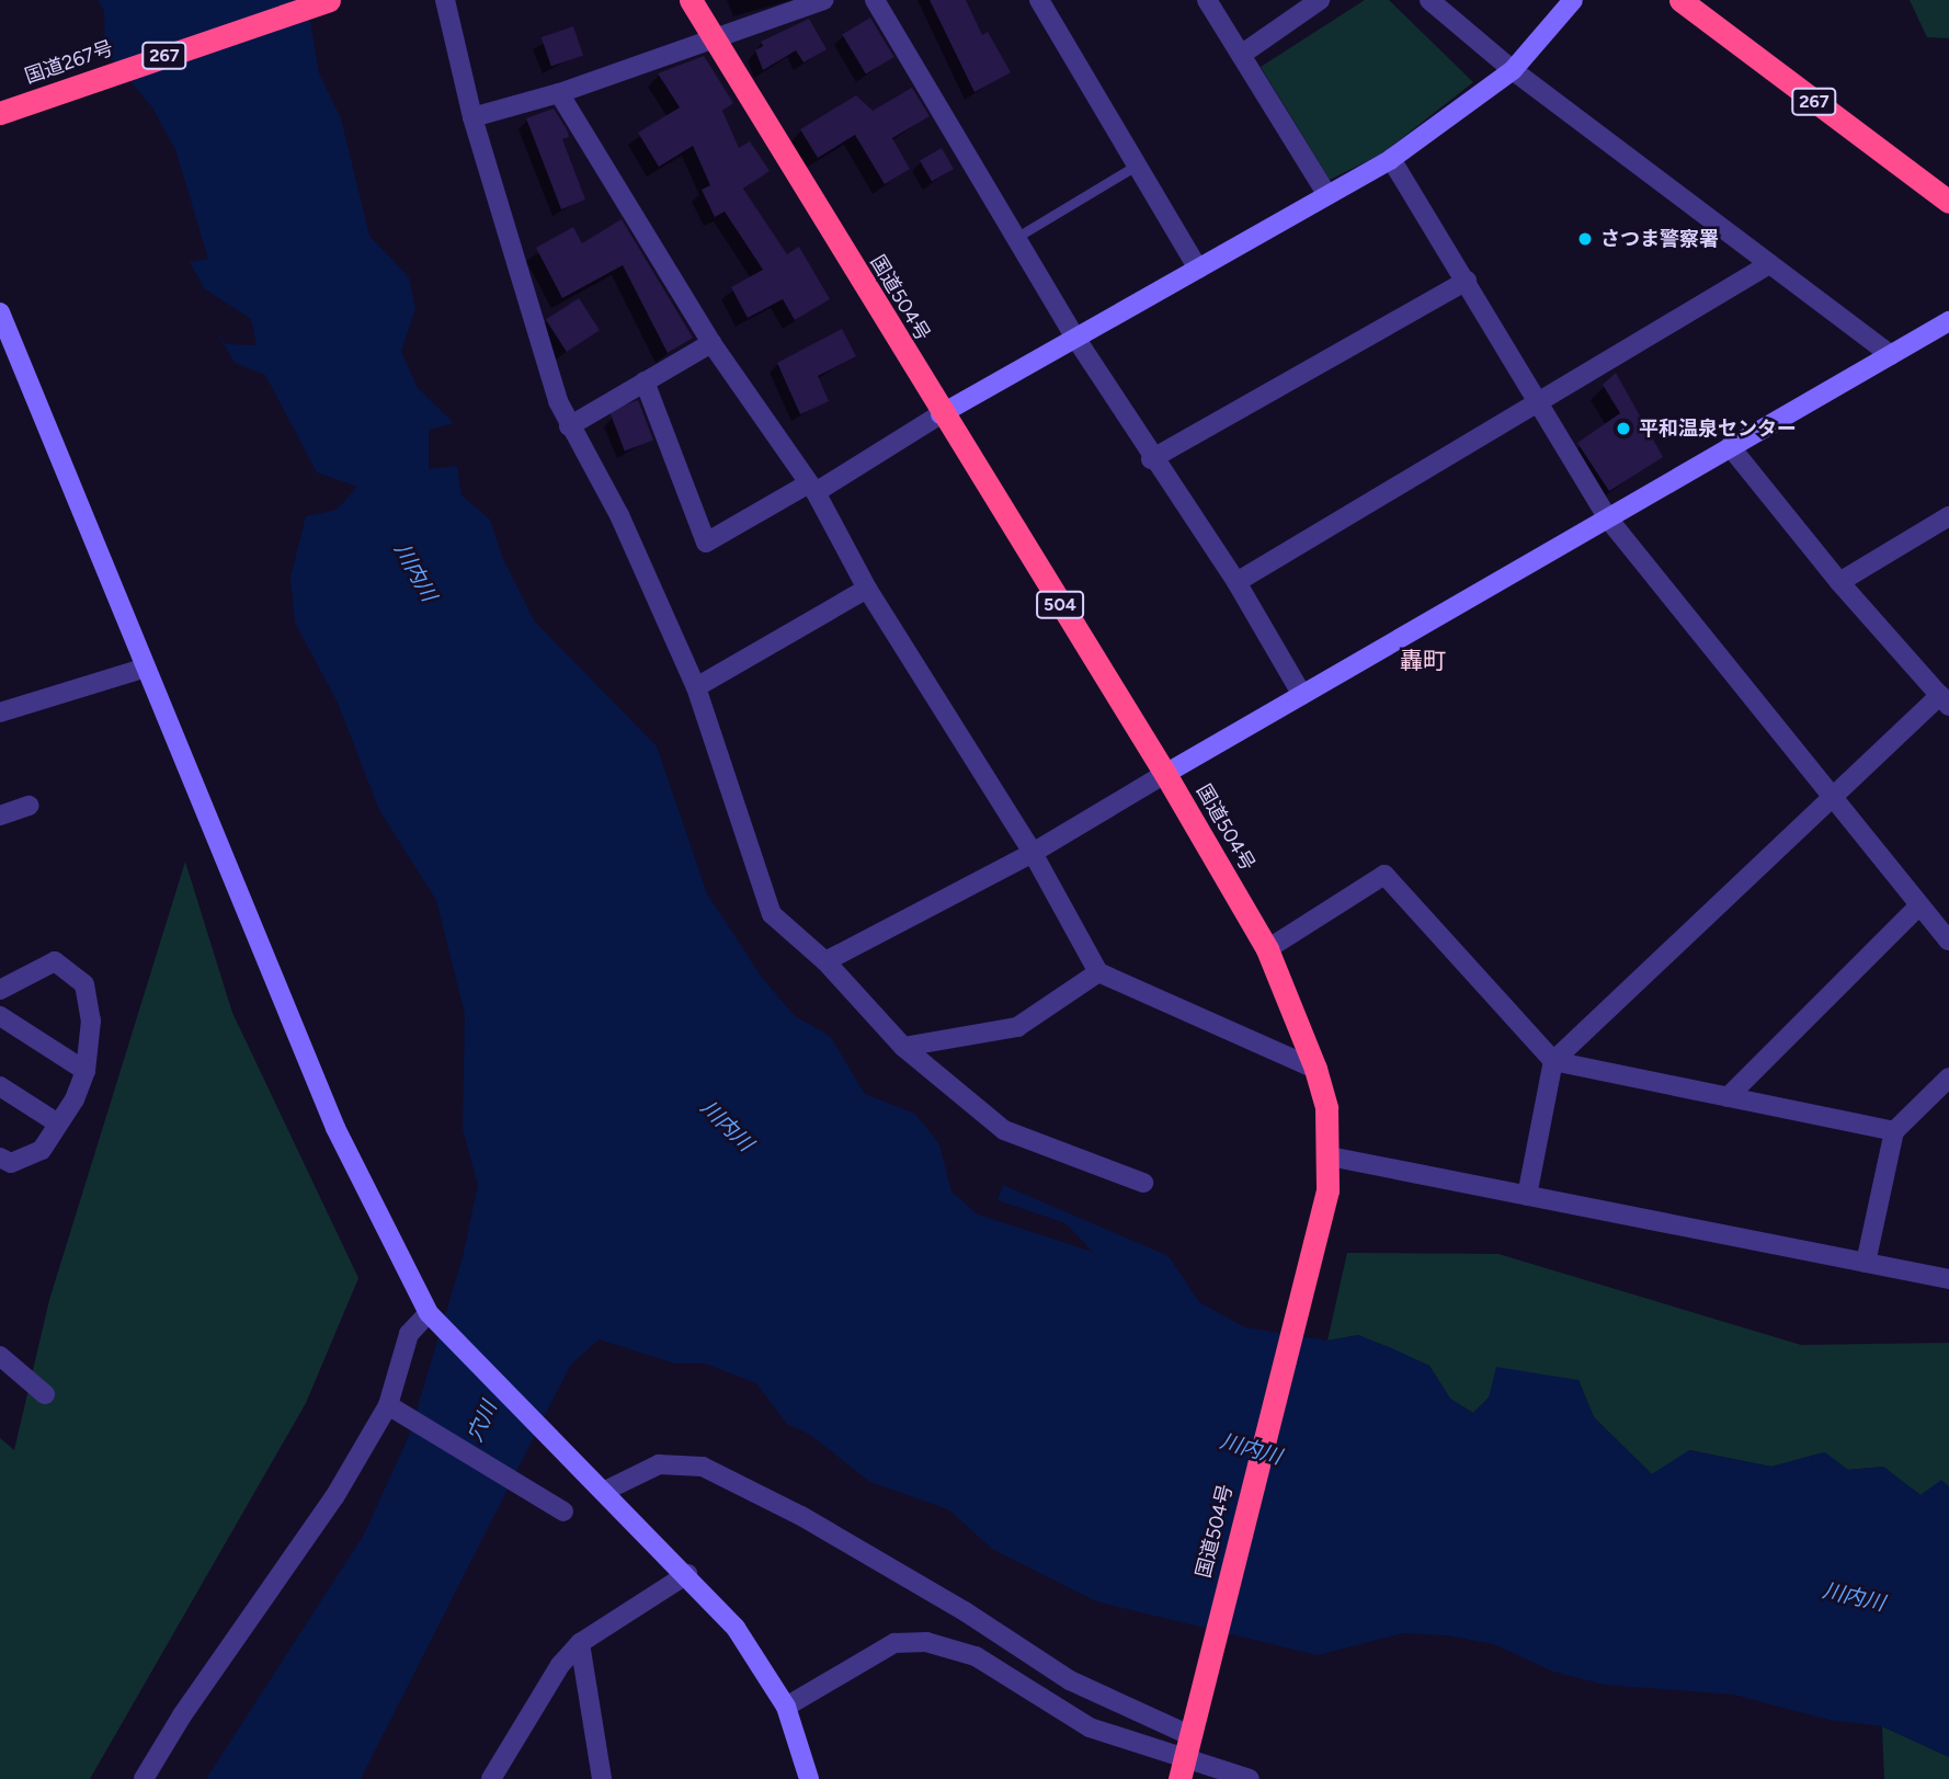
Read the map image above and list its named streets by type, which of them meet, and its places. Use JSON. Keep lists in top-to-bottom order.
{
  "streets": {
    "highway": [
      "267",
      "国道267号",
      "国道504号",
      "504"
    ]
  },
  "districts": ["轟町"],
  "water": ["川内川", "穴川"],
  "places": ["さつま警察署", "平和温泉センター"]
}
